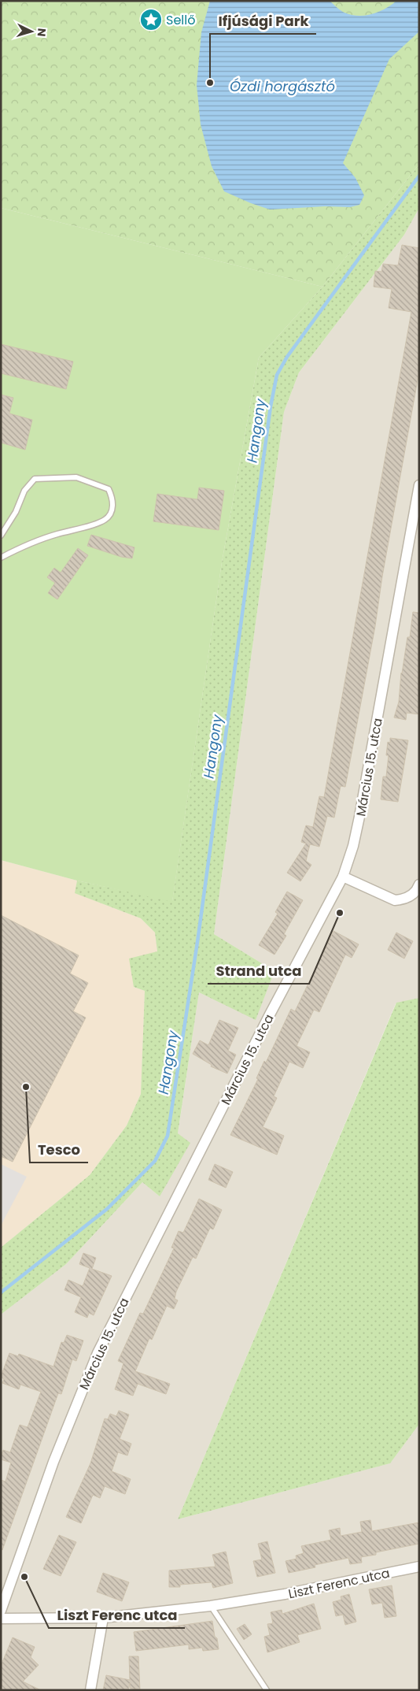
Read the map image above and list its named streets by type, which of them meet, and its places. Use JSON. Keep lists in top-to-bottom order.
{
  "streets": {
    "street": ["Március 15. utca", "Liszt Ferenc utca"]
  },
  "water": ["Ózdi horgásztó", "Hangony"],
  "places": {
    "place": ["Sellő"],
    "other": [
      "Ifjúsági Park",
      "Strand utca",
      "Tesco",
      "Liszt Ferenc utca"
    ]
  },
  "north": "right"
}
